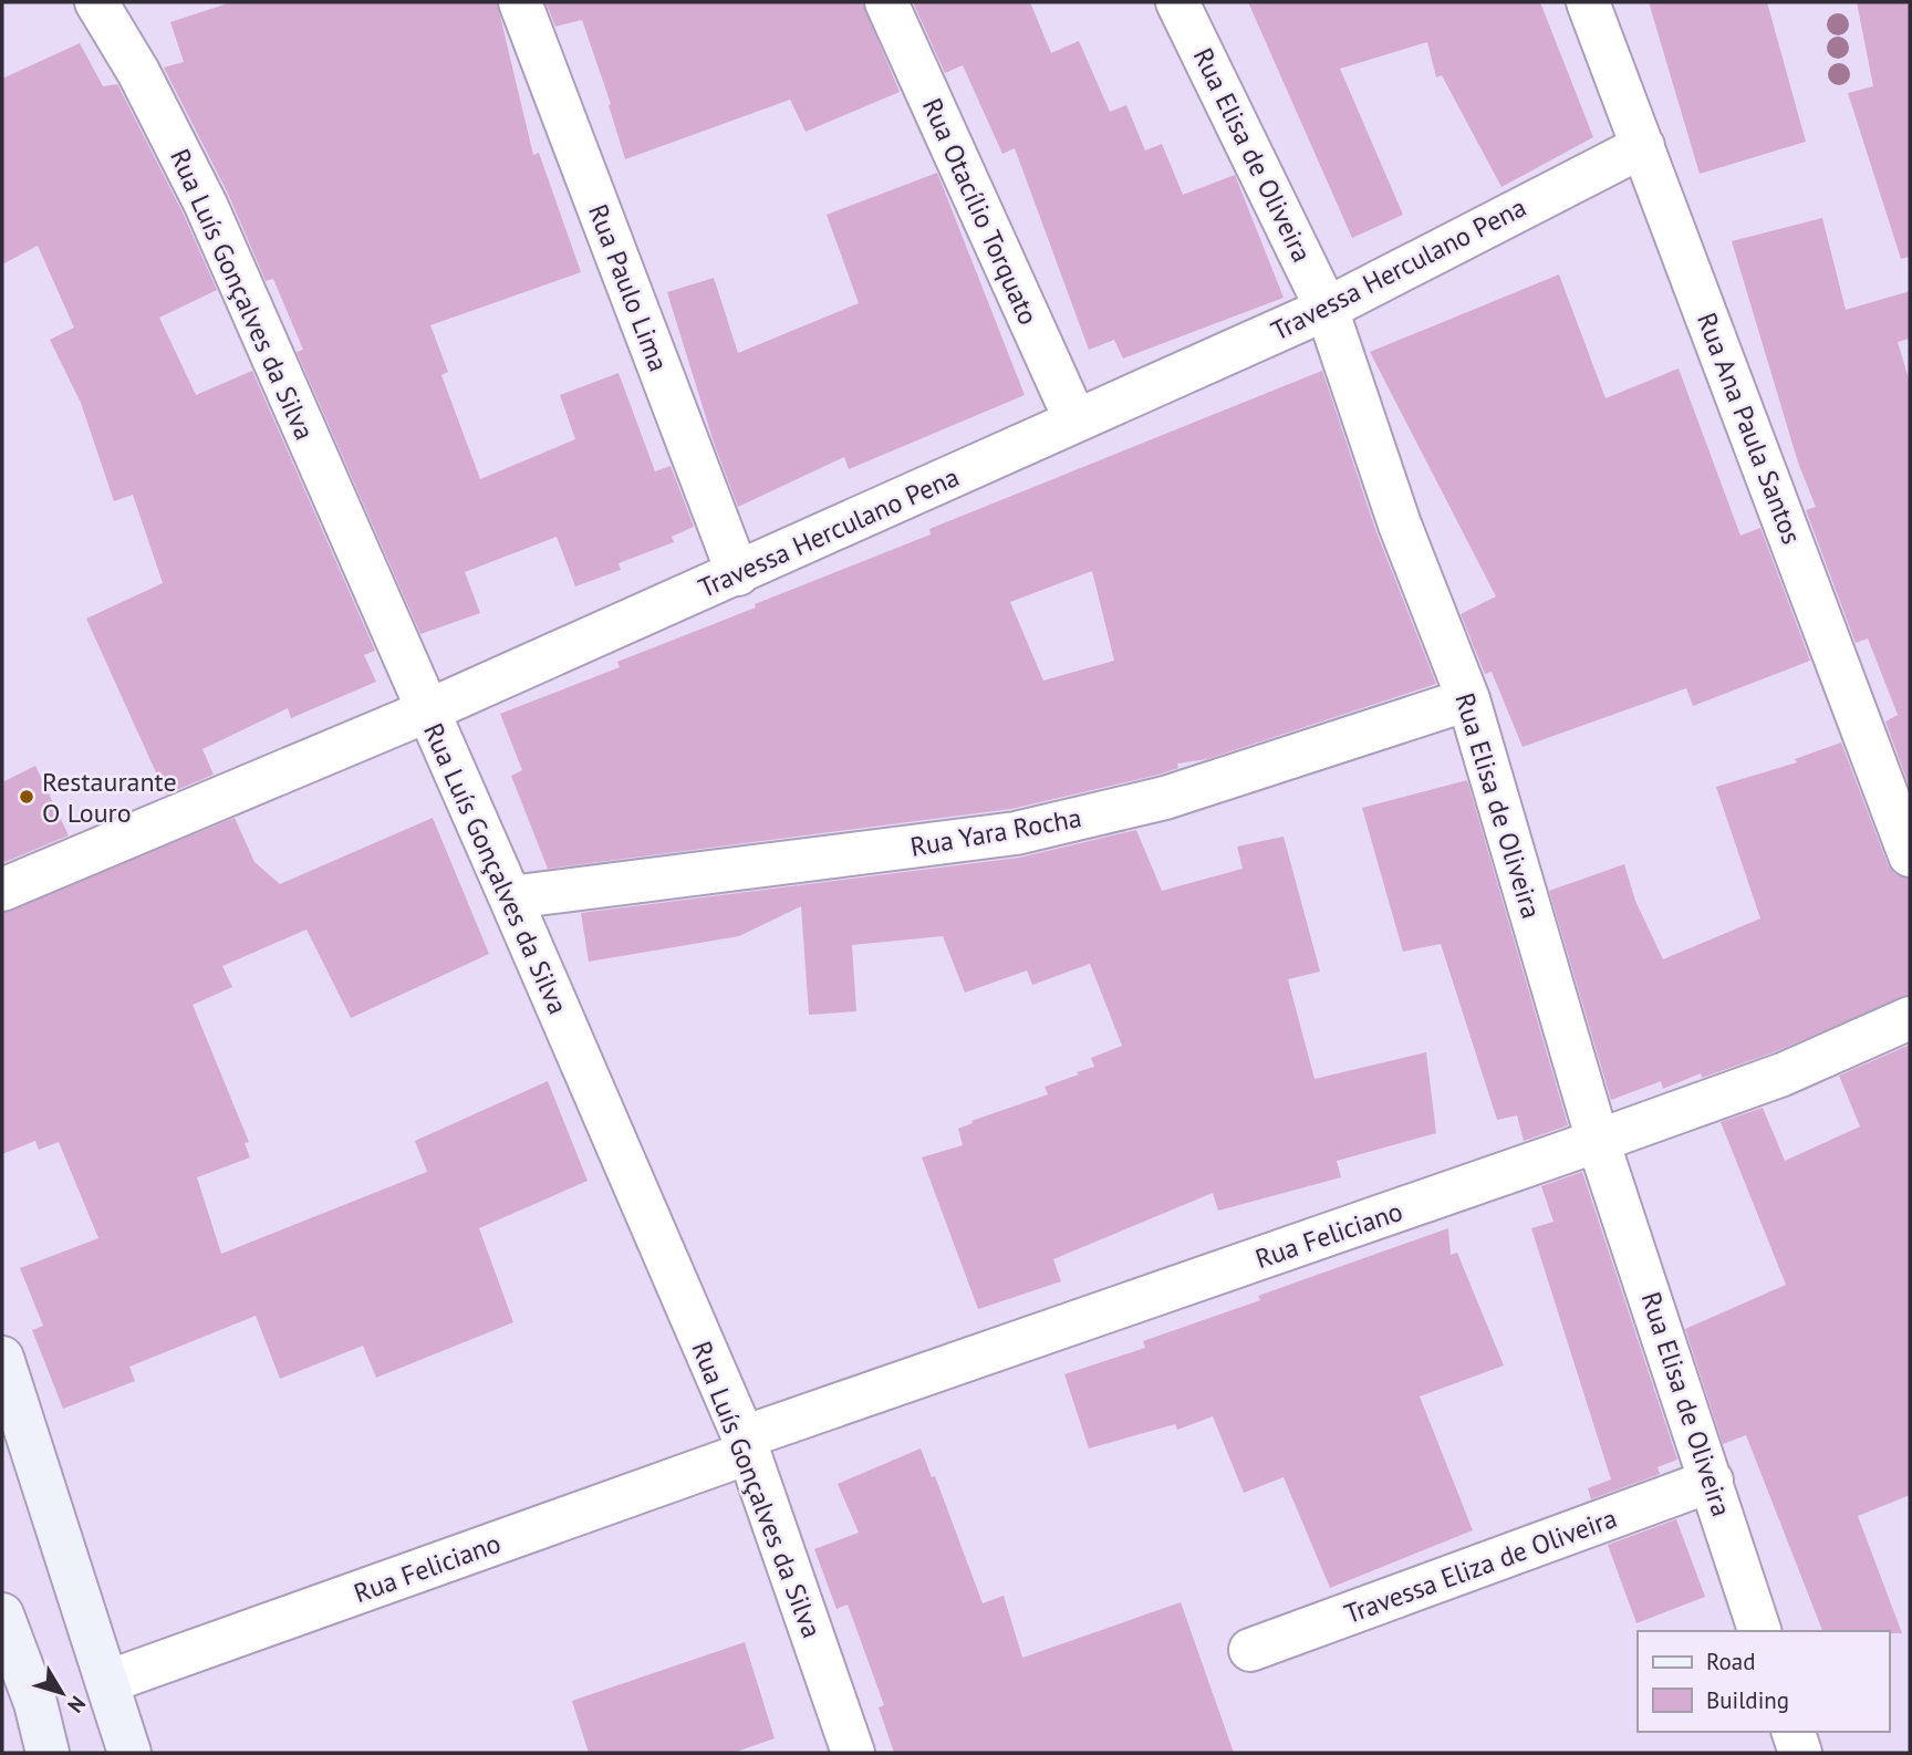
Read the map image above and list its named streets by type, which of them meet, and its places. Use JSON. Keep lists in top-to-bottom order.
{
  "streets": {
    "street": [
      "Rua Elisa de Oliveira",
      "Rua Otacílio Torquato",
      "Travessa Herculano Pena",
      "Rua Paulo Lima",
      "Rua Luís Gonçalves da Silva",
      "Rua Ana Paula Santos",
      "Rua Yara Rocha",
      "Rua Feliciano",
      "Travessa Eliza de Oliveira"
    ]
  },
  "crossings": [
    ["Rua Elisa de Oliveira", "Travessa Herculano Pena"],
    ["Rua Elisa de Oliveira", "Rua Yara Rocha"],
    ["Rua Elisa de Oliveira", "Rua Feliciano"],
    ["Rua Elisa de Oliveira", "Travessa Eliza de Oliveira"],
    ["Rua Otacílio Torquato", "Travessa Herculano Pena"],
    ["Travessa Herculano Pena", "Rua Paulo Lima"],
    ["Travessa Herculano Pena", "Rua Luís Gonçalves da Silva"],
    ["Travessa Herculano Pena", "Rua Ana Paula Santos"],
    ["Rua Luís Gonçalves da Silva", "Rua Yara Rocha"],
    ["Rua Luís Gonçalves da Silva", "Rua Feliciano"]
  ],
  "places": ["Restaurante O Louro"],
  "legend": ["Road", "Building"],
  "north": "bottom right"
}
